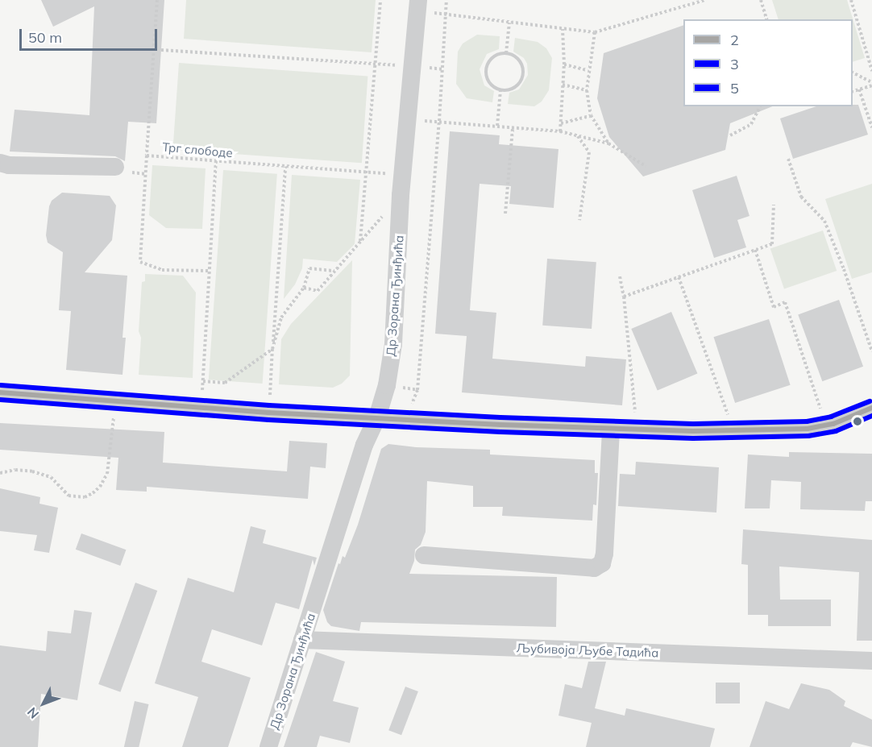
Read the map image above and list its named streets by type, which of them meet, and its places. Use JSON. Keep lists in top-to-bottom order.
{
  "streets": {
    "street": ["Др Зорана Ђинђића", "Љубивоја Љубе Тадића"],
    "path": ["Трг слободе"]
  },
  "crossings": [
    ["Трг слободе", "Др Зорана Ђинђића"],
    ["Др Зорана Ђинђића", "Љубивоја Љубе Тадића"]
  ],
  "lines": ["transit line 5", "transit line 2", "transit line 3"],
  "legend": ["2", "3", "5"],
  "scale_bar": "50 m",
  "north": "bottom left"
}
